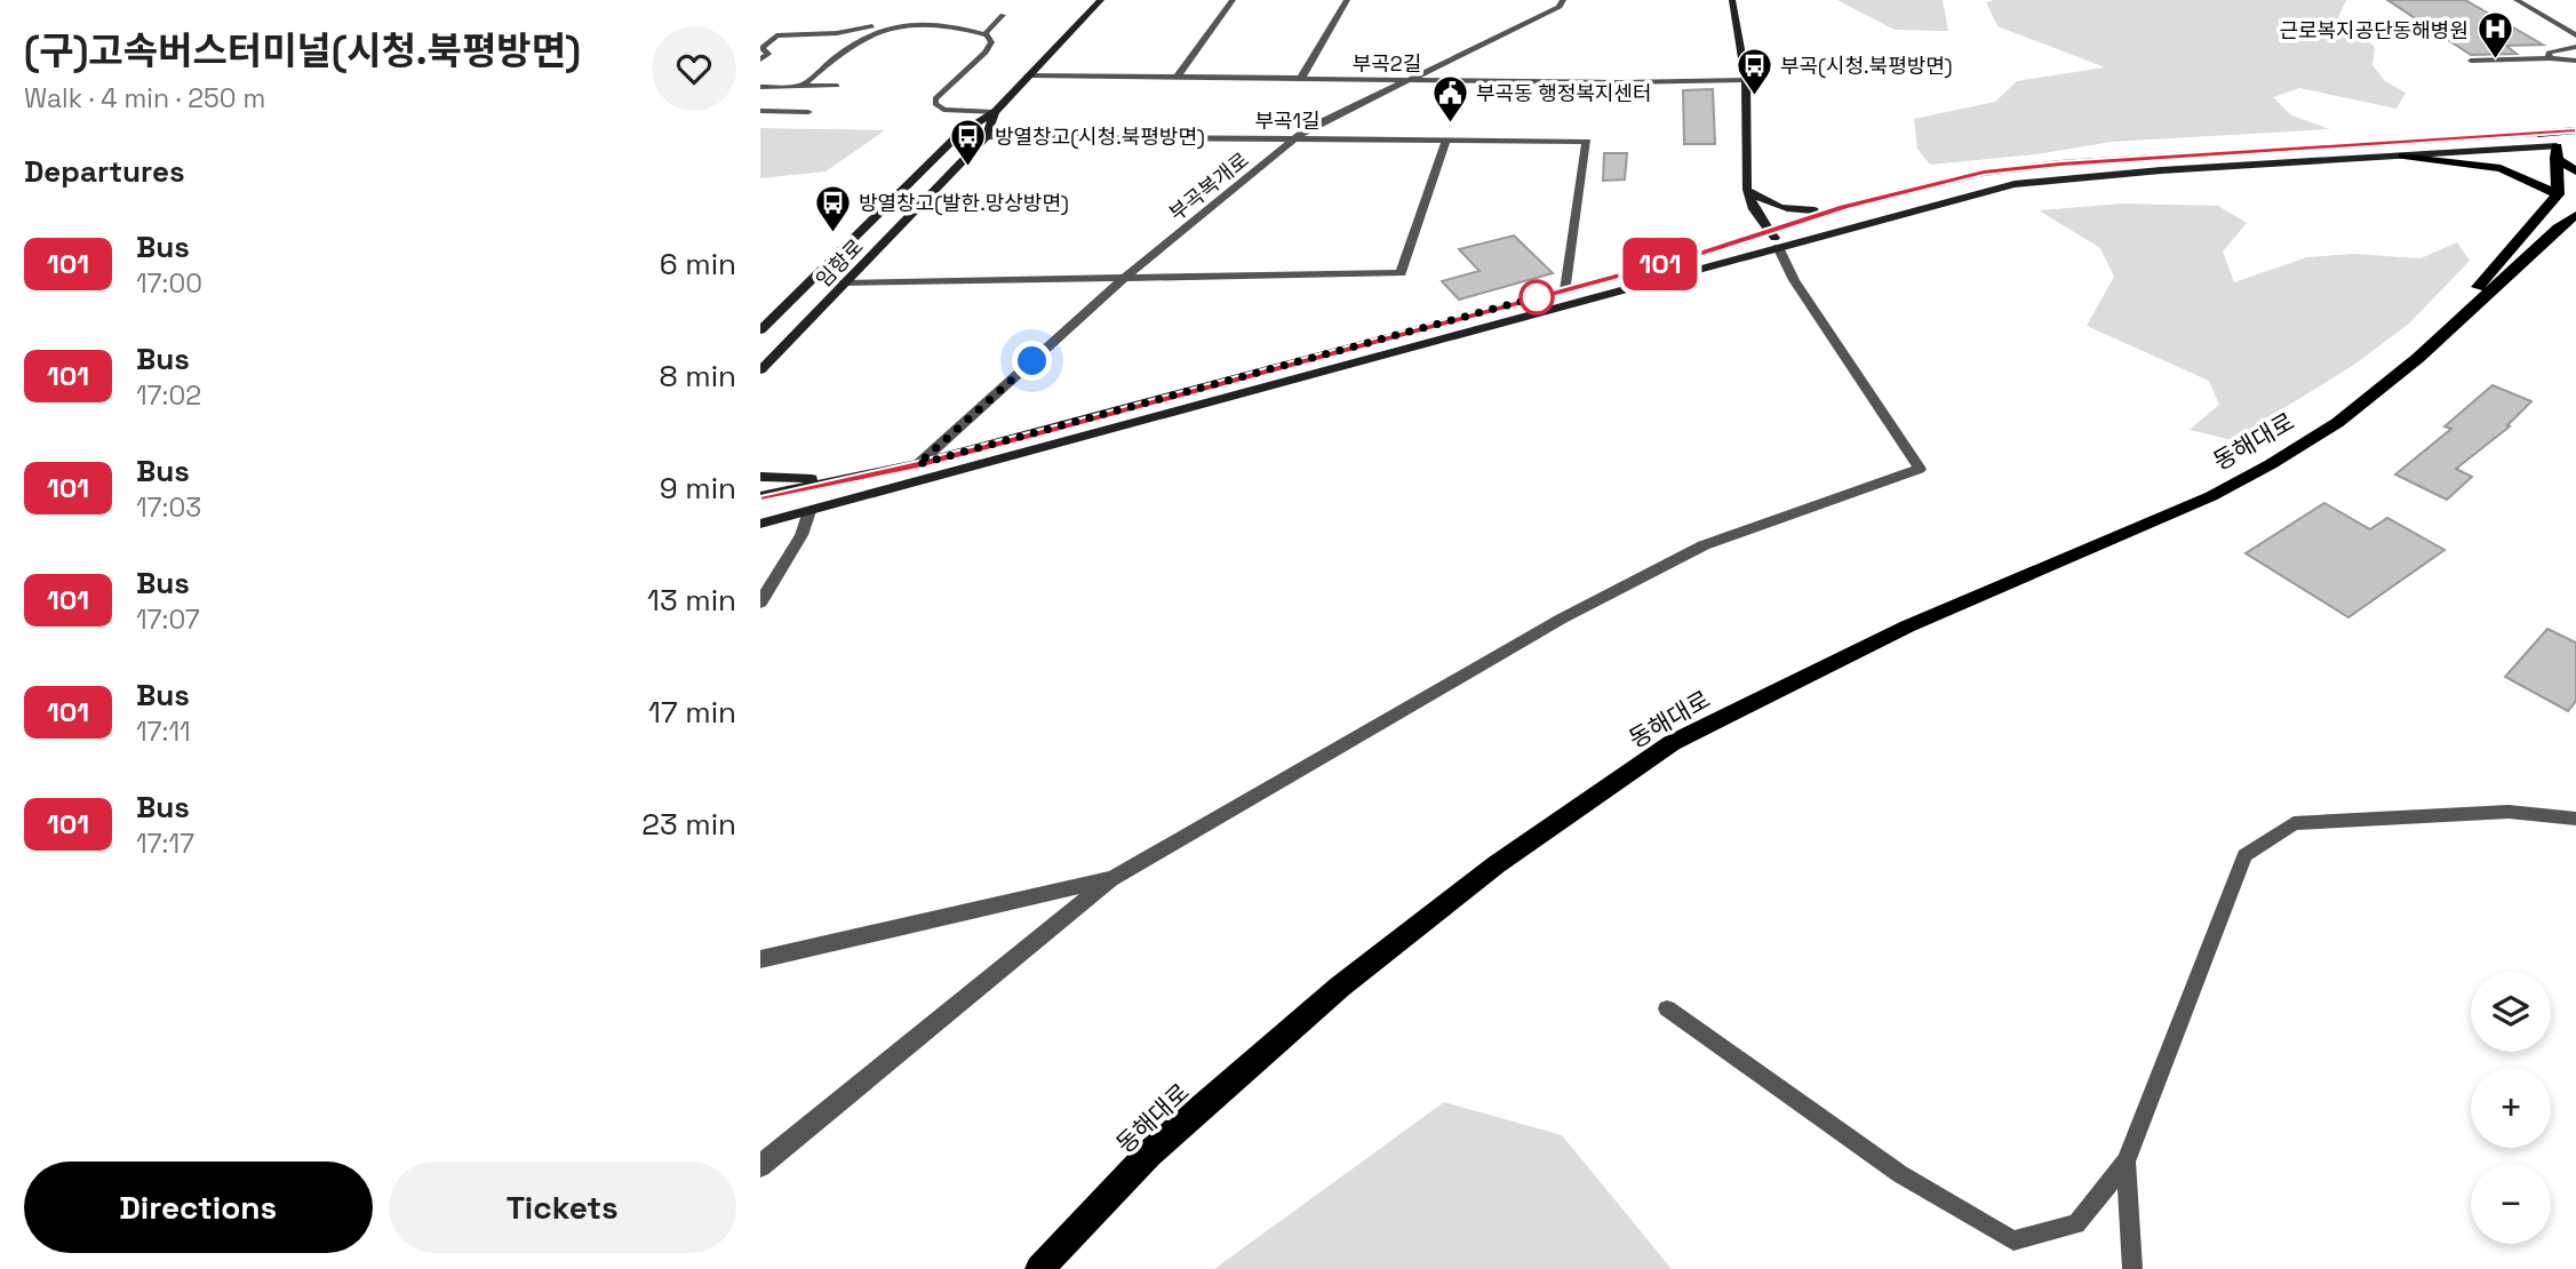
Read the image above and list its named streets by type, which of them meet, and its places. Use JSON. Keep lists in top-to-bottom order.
{
  "streets": {
    "main road": ["동해대로"],
    "street": [
      "부곡2길",
      "부곡1길",
      "부곡복개로",
      "임항로"
    ]
  },
  "crossings": [
    ["부곡2길", "부곡복개로"],
    ["부곡2길", "임항로"],
    ["부곡1길", "부곡복개로"],
    ["부곡1길", "임항로"]
  ],
  "places": {
    "hospital": ["근로복지공단동해병원"],
    "bus stop": ["부곡(시청.북평방면)", "방열창고(시청.북평방면)", "방열창고(발한.망상방면)"],
    "public building": ["부곡동 행정복지센터"]
  },
  "lines": ["bus line 101"],
  "page": {
    "heading": [
      ["(구)고속버스터미널(시청.북평방면)", "Walk · 4 min · 250 m"],
      "Departures"
    ],
    "on_map": "101",
    "list": [
      {
        "mark": "101",
        "name": "Bus",
        "note": "17:00",
        "value": "6 min"
      },
      {
        "mark": "101",
        "name": "Bus",
        "note": "17:02",
        "value": "8 min"
      },
      {
        "mark": "101",
        "name": "Bus",
        "note": "17:03",
        "value": "9 min"
      },
      {
        "mark": "101",
        "name": "Bus",
        "note": "17:07",
        "value": "13 min"
      },
      {
        "mark": "101",
        "name": "Bus",
        "note": "17:11",
        "value": "17 min"
      },
      {
        "mark": "101",
        "name": "Bus",
        "note": "17:17",
        "value": "23 min"
      }
    ],
    "map_buttons": ["+", "−"],
    "buttons": ["Directions", "Tickets"]
  }
}
